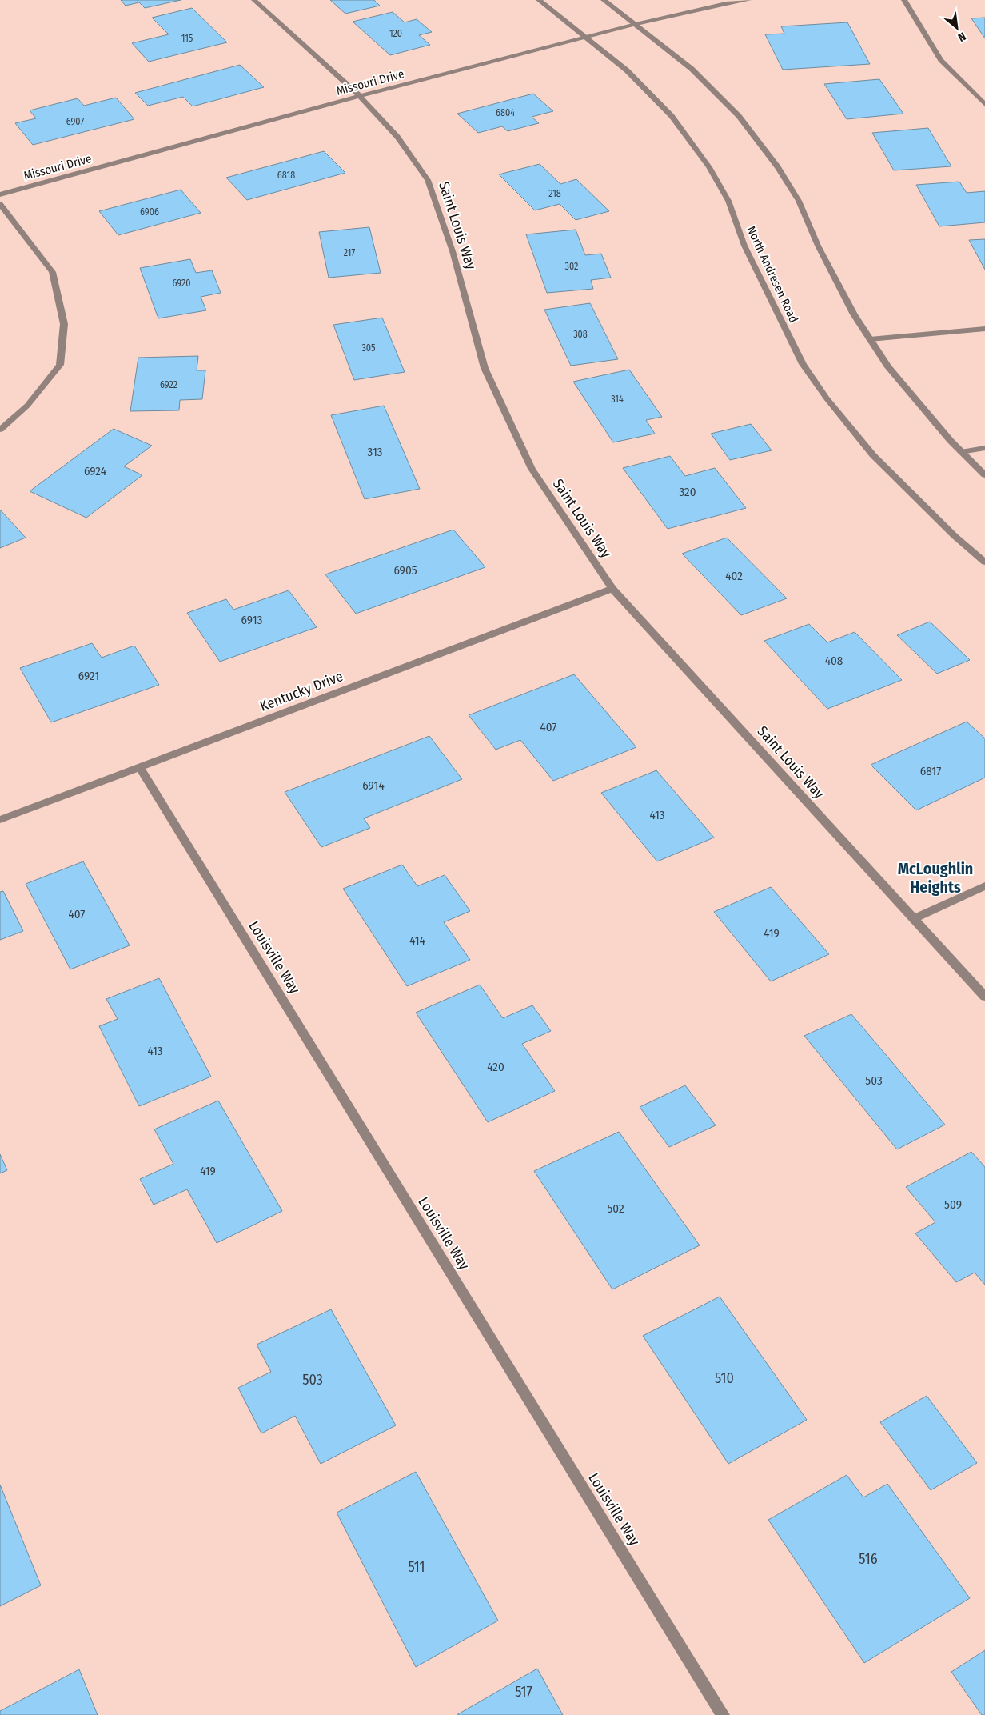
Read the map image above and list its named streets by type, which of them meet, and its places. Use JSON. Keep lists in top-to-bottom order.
{
  "streets": {
    "street": [
      "Missouri Drive",
      "Saint Louis Way",
      "North Andresen Road",
      "Kentucky Drive",
      "Louisville Way"
    ]
  },
  "crossings": [
    ["Missouri Drive", "Saint Louis Way"],
    ["Missouri Drive", "North Andresen Road"],
    ["Saint Louis Way", "Kentucky Drive"],
    ["Kentucky Drive", "Louisville Way"]
  ],
  "districts": ["McLoughlin Heights"],
  "house_numbers": [
    "120",
    "115",
    "6804",
    "6907",
    "6818",
    "218",
    "6906",
    "217",
    "302",
    "6920",
    "308",
    "305",
    "6922",
    "314",
    "313",
    "6924",
    "320",
    "6905",
    "402",
    "6913",
    "408",
    "6921",
    "407",
    "6817",
    "6914",
    "413",
    "407",
    "419",
    "414",
    "413",
    "420",
    "503",
    "419",
    "509",
    "502",
    "510",
    "503",
    "516",
    "511",
    "517"
  ],
  "north": "bottom right"
}
